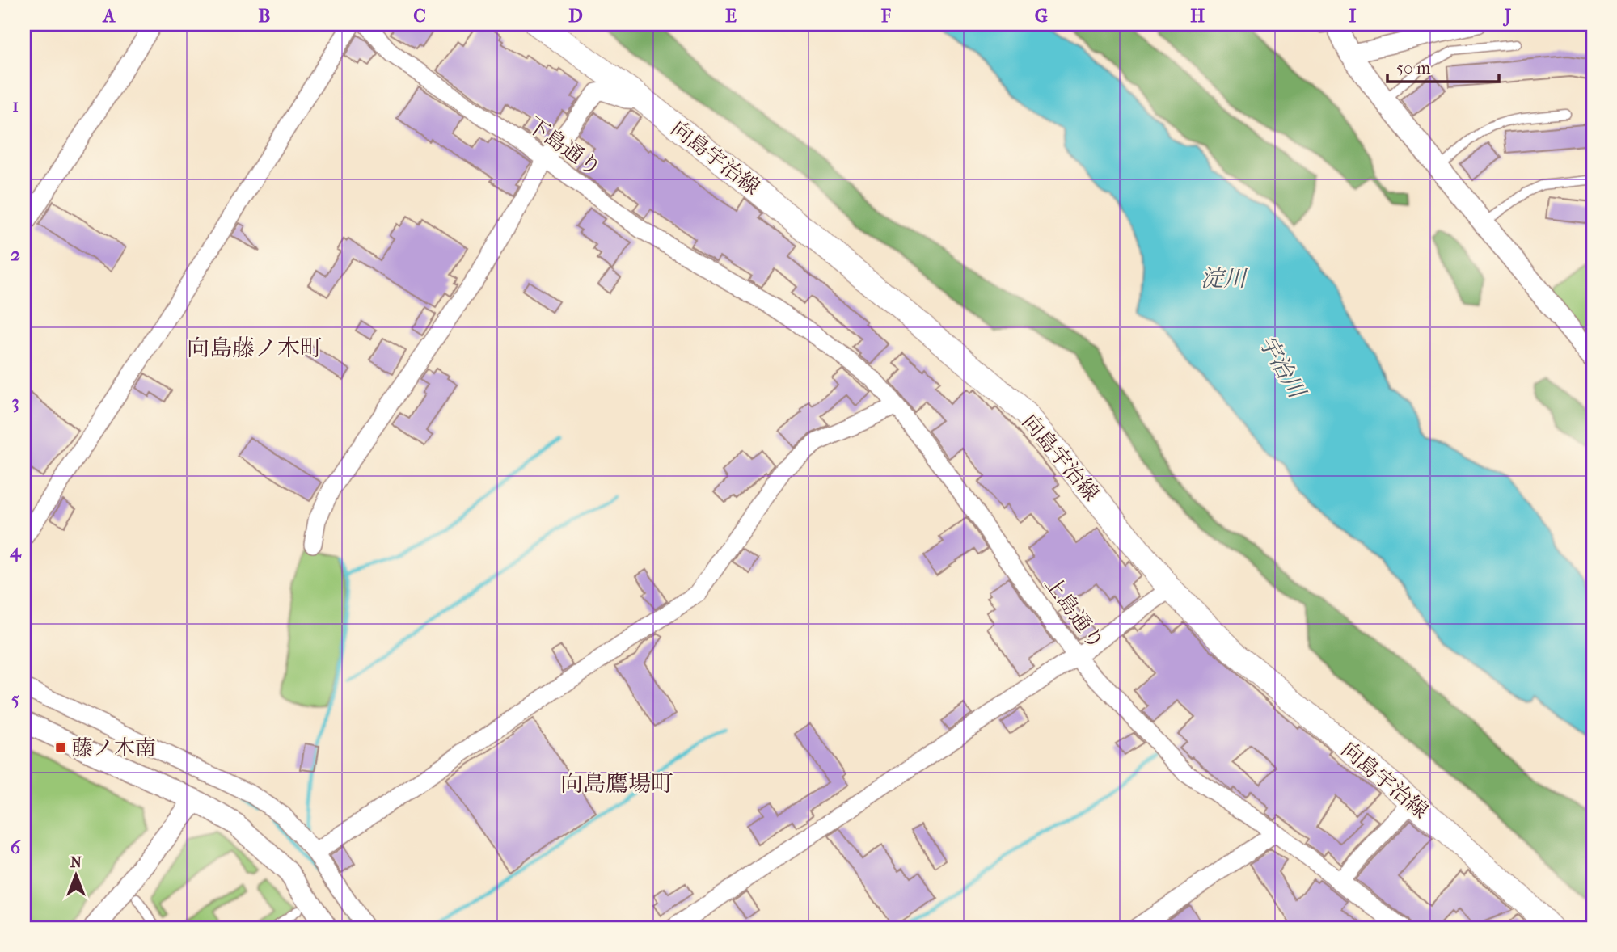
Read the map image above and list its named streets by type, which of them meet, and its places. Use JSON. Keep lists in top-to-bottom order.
{
  "streets": {
    "main road": ["向島宇治線"],
    "street": ["下島通り", "上島通り"]
  },
  "crossings": [
    ["下島通り", "上島通り"]
  ],
  "districts": ["向島藤ノ木町", "向島鷹場町"],
  "water": ["淀川", "宇治川"],
  "places": {
    "transit": ["藤ノ木南"]
  },
  "scale_bar": "50 m",
  "north": "top",
  "grid": {
    "columns": [
      "A",
      "B",
      "C",
      "D",
      "E",
      "F",
      "G",
      "H",
      "I",
      "J"
    ],
    "rows": [
      "1",
      "2",
      "3",
      "4",
      "5",
      "6"
    ]
  }
}
